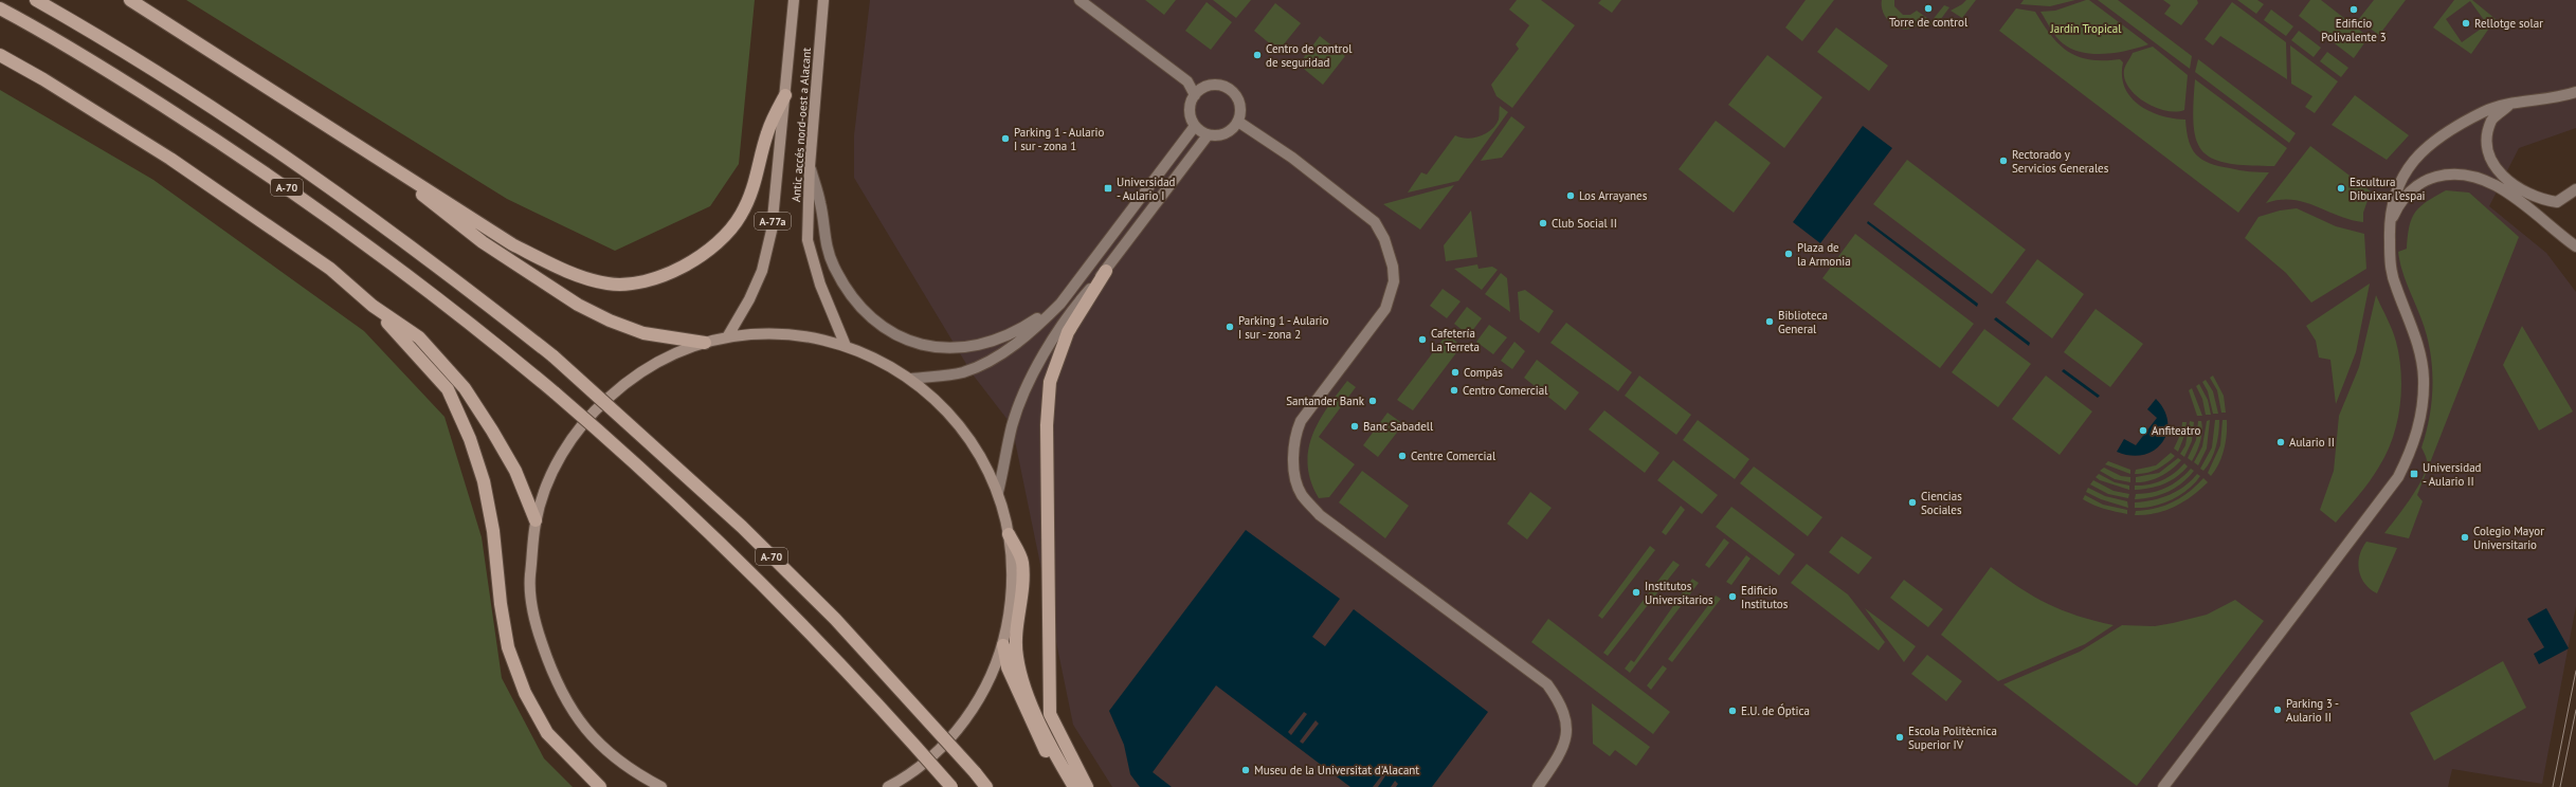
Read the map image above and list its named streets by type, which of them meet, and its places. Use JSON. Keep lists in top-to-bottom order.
{
  "streets": {
    "highway": ["A-70"],
    "main road": ["Antic accés nord-oest a Alacant", "A-77a"]
  },
  "parks": ["Jardín Tropical"],
  "places": {
    "other": [
      "Torre de control",
      "Edificio Polivalente 3",
      "Rellotge solar",
      "Centro de control de seguridad",
      "Parking 1 - Aulario I sur - zona 1",
      "Rectorado y Servicios Generales",
      "Escultura Dibuixar l’espai",
      "Los Arrayanes",
      "Club Social II",
      "Plaza de la Armonia",
      "Biblioteca General",
      "Parking 1 - Aulario I sur - zona 2",
      "Cafetería La Terreta",
      "Compás",
      "Centro Comercial",
      "Santander Bank",
      "Banc Sabadell",
      "Anfiteatro",
      "Aulario II",
      "Centre Comercial",
      "Ciencias Sociales",
      "Colegio Mayor Universitario",
      "Institutos Universitarios",
      "Edificio Institutos",
      "Parking 3 - Aulario II",
      "E.U. de Óptica",
      "Escola Politècnica Superior IV",
      "Museu de la Universitat d'Alacant"
    ],
    "transit": ["Universidad - Aulario I", "Universidad - Aulario II"]
  }
}
